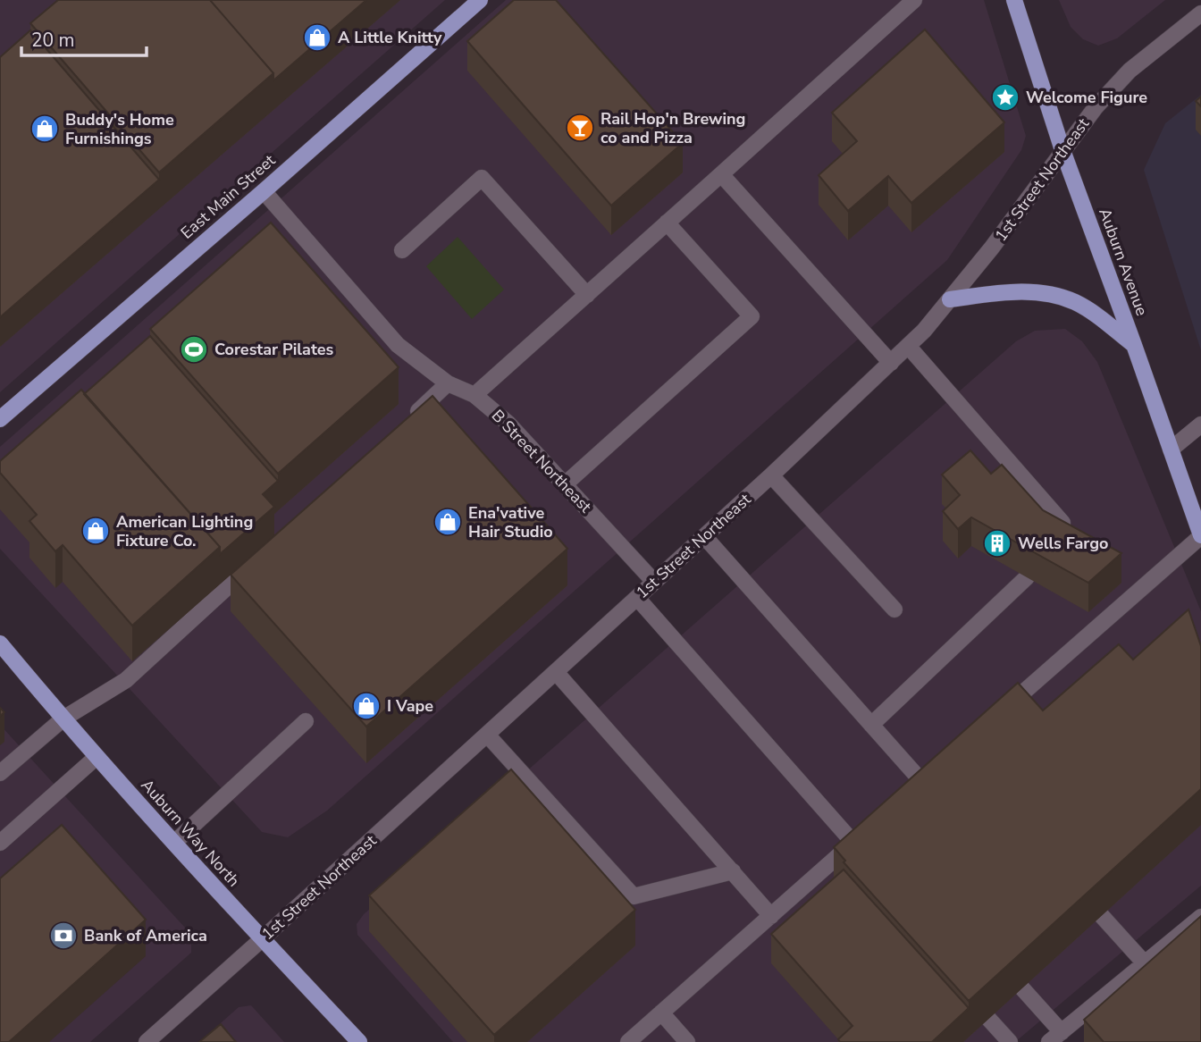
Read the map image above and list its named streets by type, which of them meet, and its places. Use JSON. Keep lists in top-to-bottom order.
{
  "streets": {
    "main road": ["East Main Street", "Auburn Avenue", "Auburn Way North"],
    "street": ["1st Street Northeast", "B Street Northeast"]
  },
  "crossings": [
    ["1st Street Northeast", "Auburn Avenue"],
    ["1st Street Northeast", "B Street Northeast"],
    ["1st Street Northeast", "Auburn Way North"],
    ["East Main Street", "B Street Northeast"]
  ],
  "places": {
    "shop": [
      "A Little Knitty",
      "Buddy's Home Furnishings",
      "Ena'vative Hair Studio",
      "American Lighting Fixture Co.",
      "I Vape"
    ],
    "place": ["Welcome Figure"],
    "bar": ["Rail Hop'n Brewing co and Pizza"],
    "sports": ["Corestar Pilates"],
    "building": ["Wells Fargo"],
    "bank": ["Bank of America"]
  },
  "scale_bar": "20 m"
}
